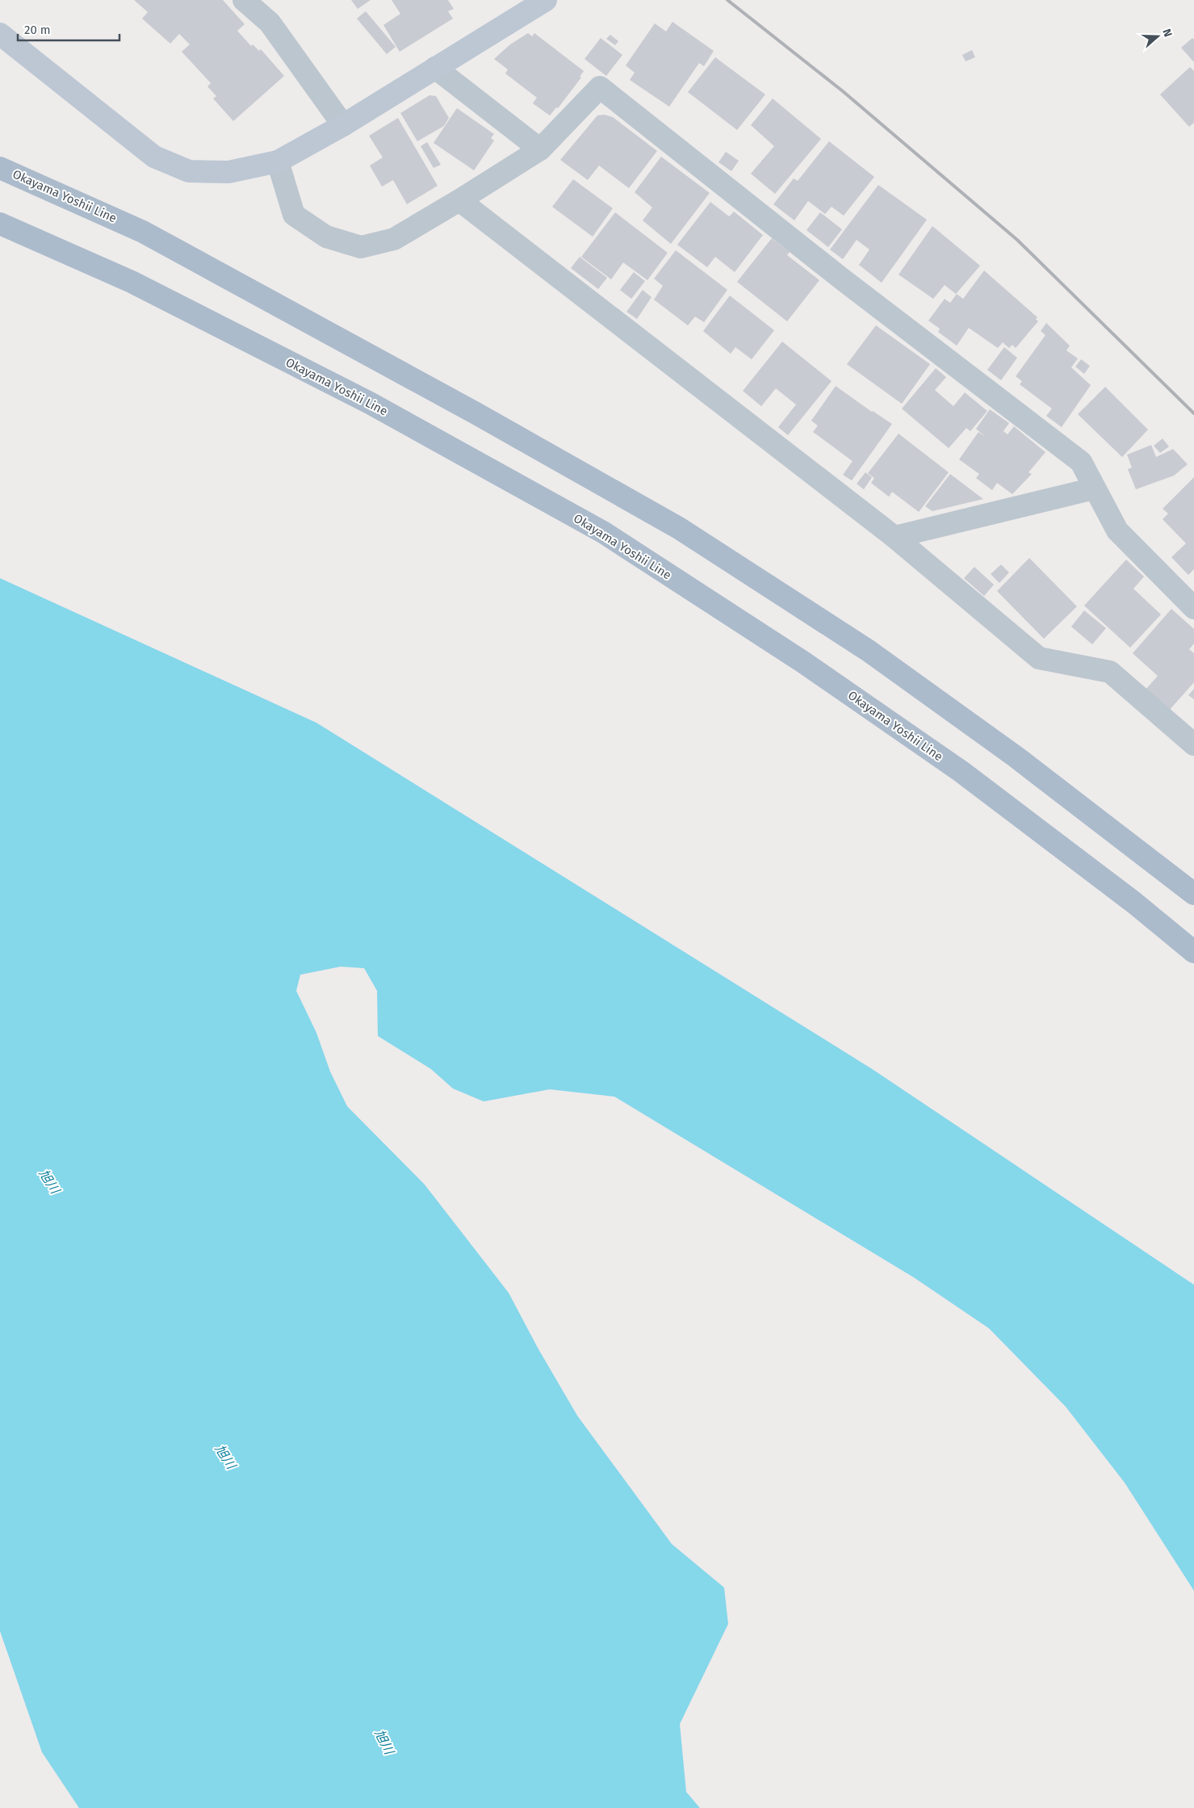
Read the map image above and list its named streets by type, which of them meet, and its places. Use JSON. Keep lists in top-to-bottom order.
{
  "streets": {
    "main road": ["Okayama Yoshii Line"]
  },
  "water": ["旭川"],
  "scale_bar": "20 m",
  "north": "right"
}
